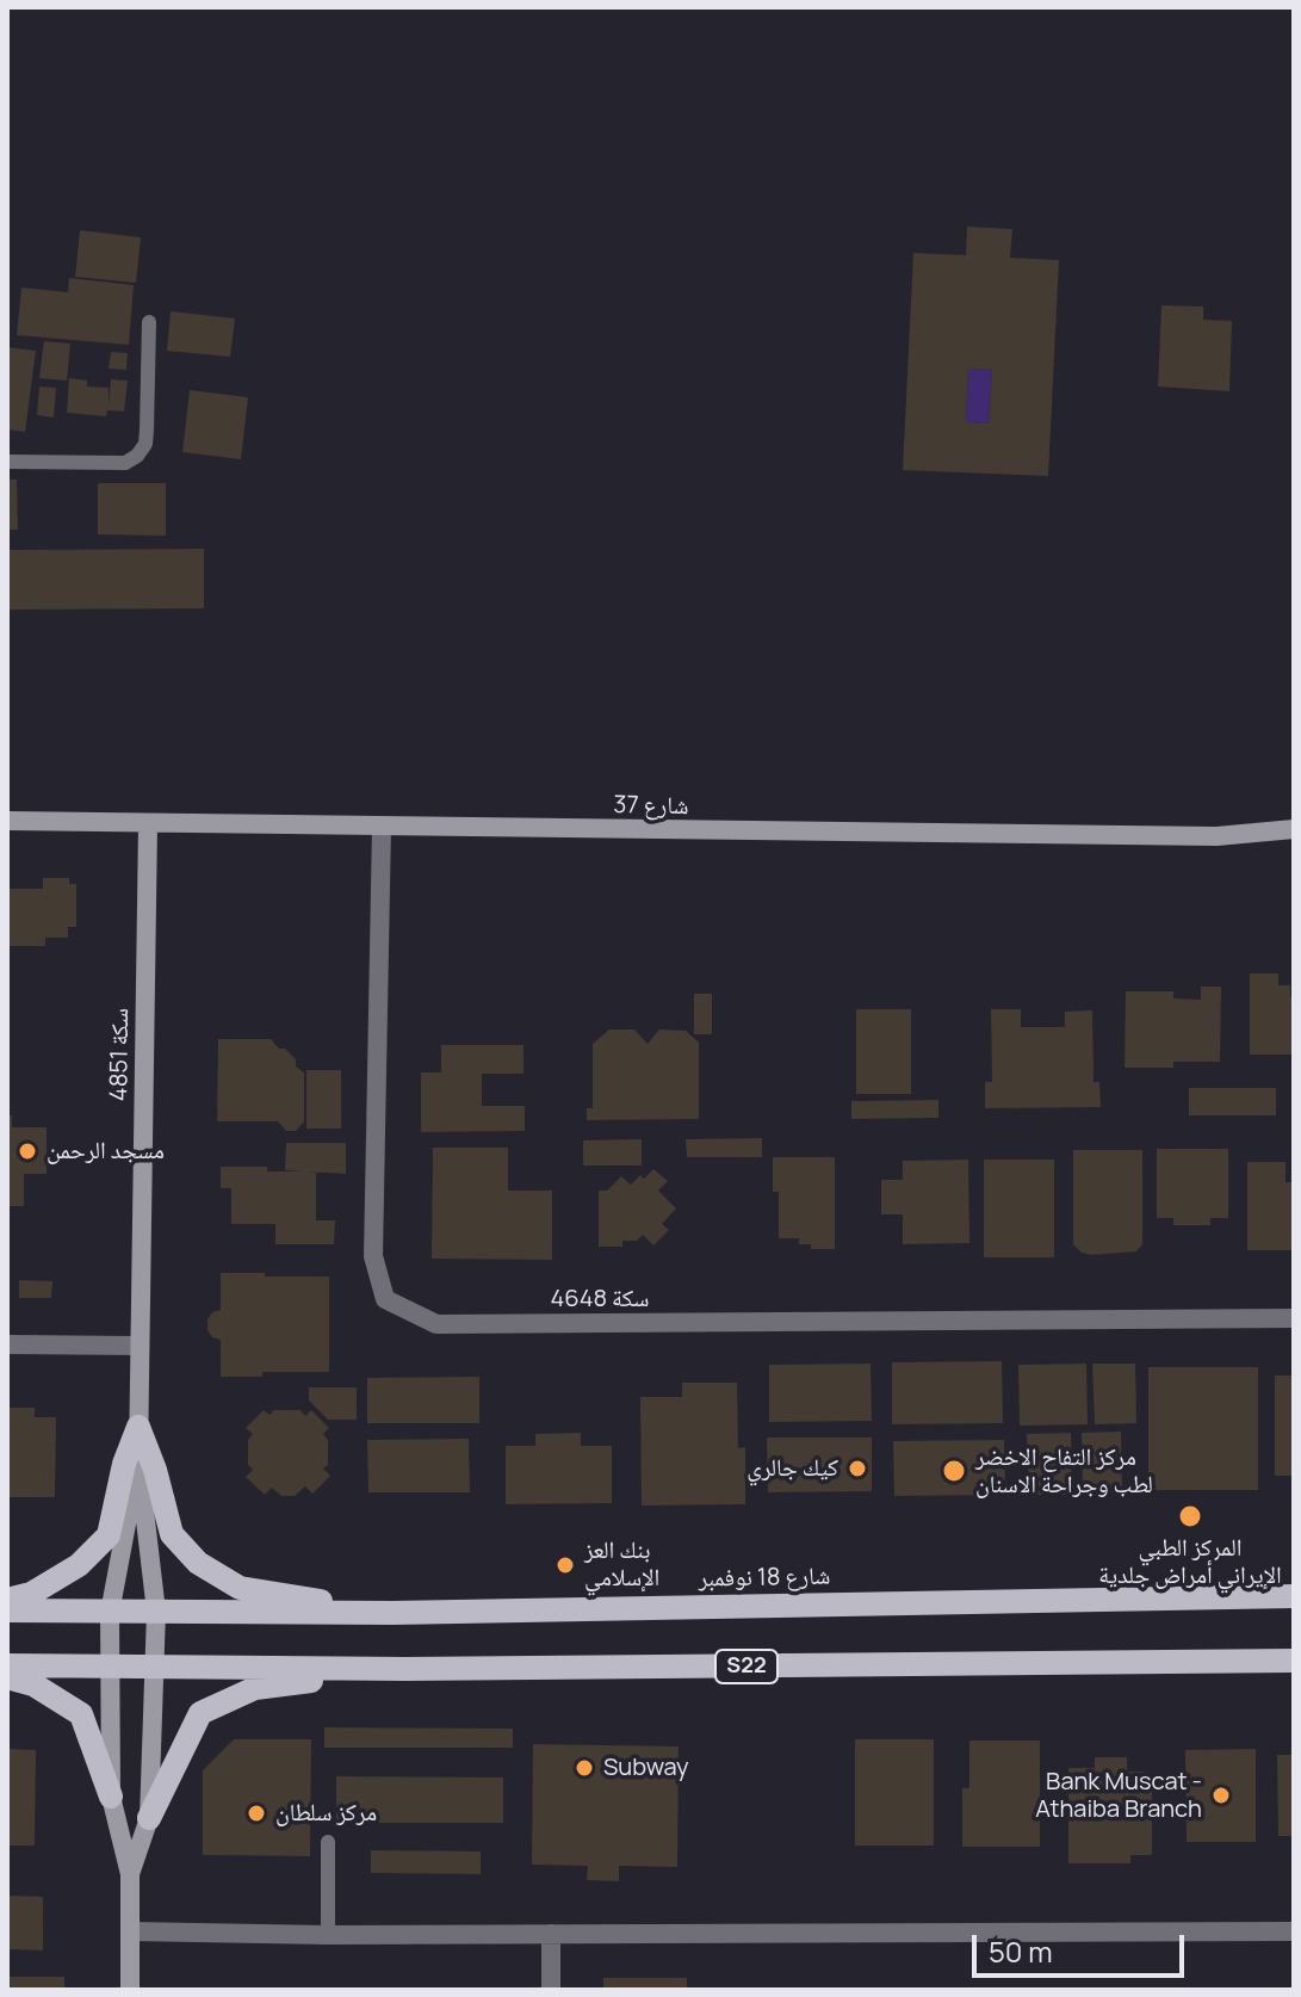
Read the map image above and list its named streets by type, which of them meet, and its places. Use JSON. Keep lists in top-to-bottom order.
{
  "streets": {
    "main road": ["شارع 18 نوفمبر", "S22"],
    "street": ["شارع 37", "سكة 4851", "سكة 4648"]
  },
  "crossings": [
    ["شارع 37", "سكة 4851"],
    ["شارع 37", "سكة 4648"],
    ["سكة 4851", "شارع 18 نوفمبر"],
    ["سكة 4851", "S22"]
  ],
  "places": [
    "مسجد الرحمن",
    "كيك جالري",
    "مركز التفاح الاخضر لطب وجراحة الاسنان",
    "المركز الطبي الإيراني أمراض جلدية",
    "بنك العز الإسلامي",
    "Subway",
    "Bank Muscat - Athaiba Branch",
    "مركز سلطان"
  ],
  "scale_bar": "50 m"
}
